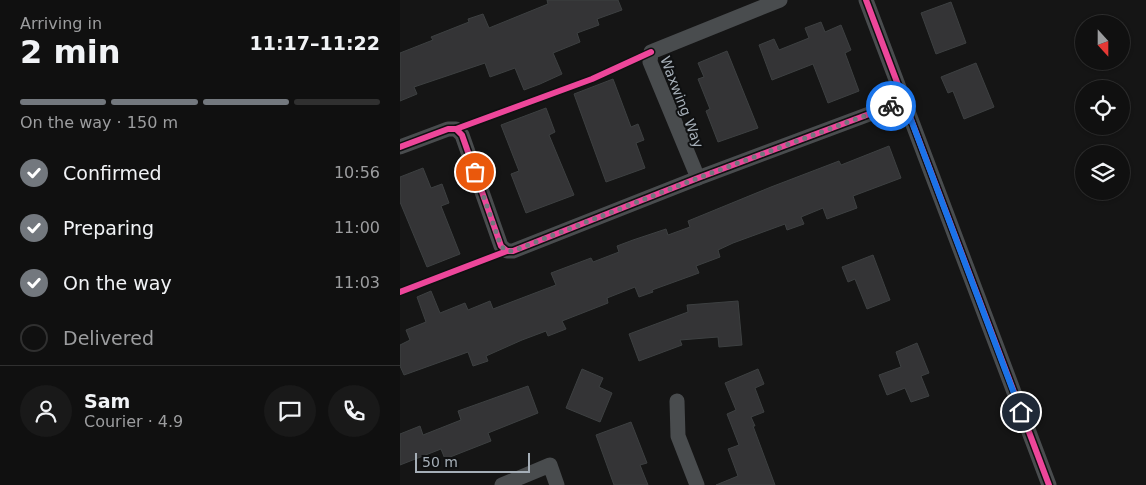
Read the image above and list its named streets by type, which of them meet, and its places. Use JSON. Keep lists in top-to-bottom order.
{
  "streets": {
    "street": ["Waxwing Way"]
  },
  "scale_bar": "50 m",
  "north": "bottom",
  "page": {
    "heading": ["2 min", "Arriving in", "11:17–11:22"],
    "panel": ["Sam", "Courier · 4.9"],
    "bar": "On the way · 150 m",
    "list": [
      ["Confirmed", "10:56"],
      ["Preparing", "11:00"],
      ["On the way", "11:03"],
      "Delivered"
    ],
    "scale": "50 m"
  }
}
